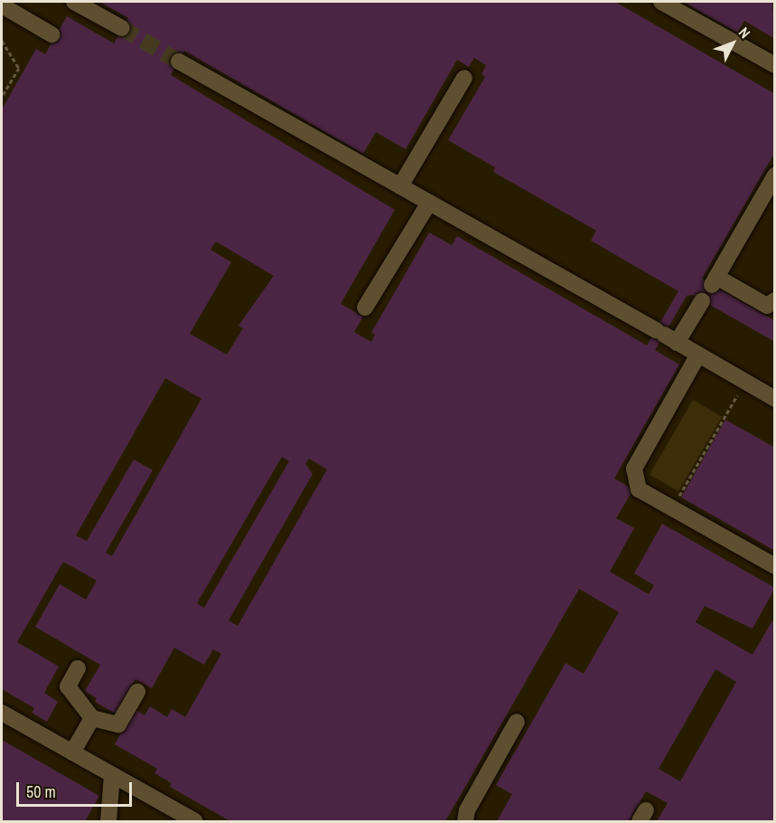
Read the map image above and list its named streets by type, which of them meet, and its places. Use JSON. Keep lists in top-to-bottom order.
{
  "scale_bar": "50 m",
  "north": "top right"
}
